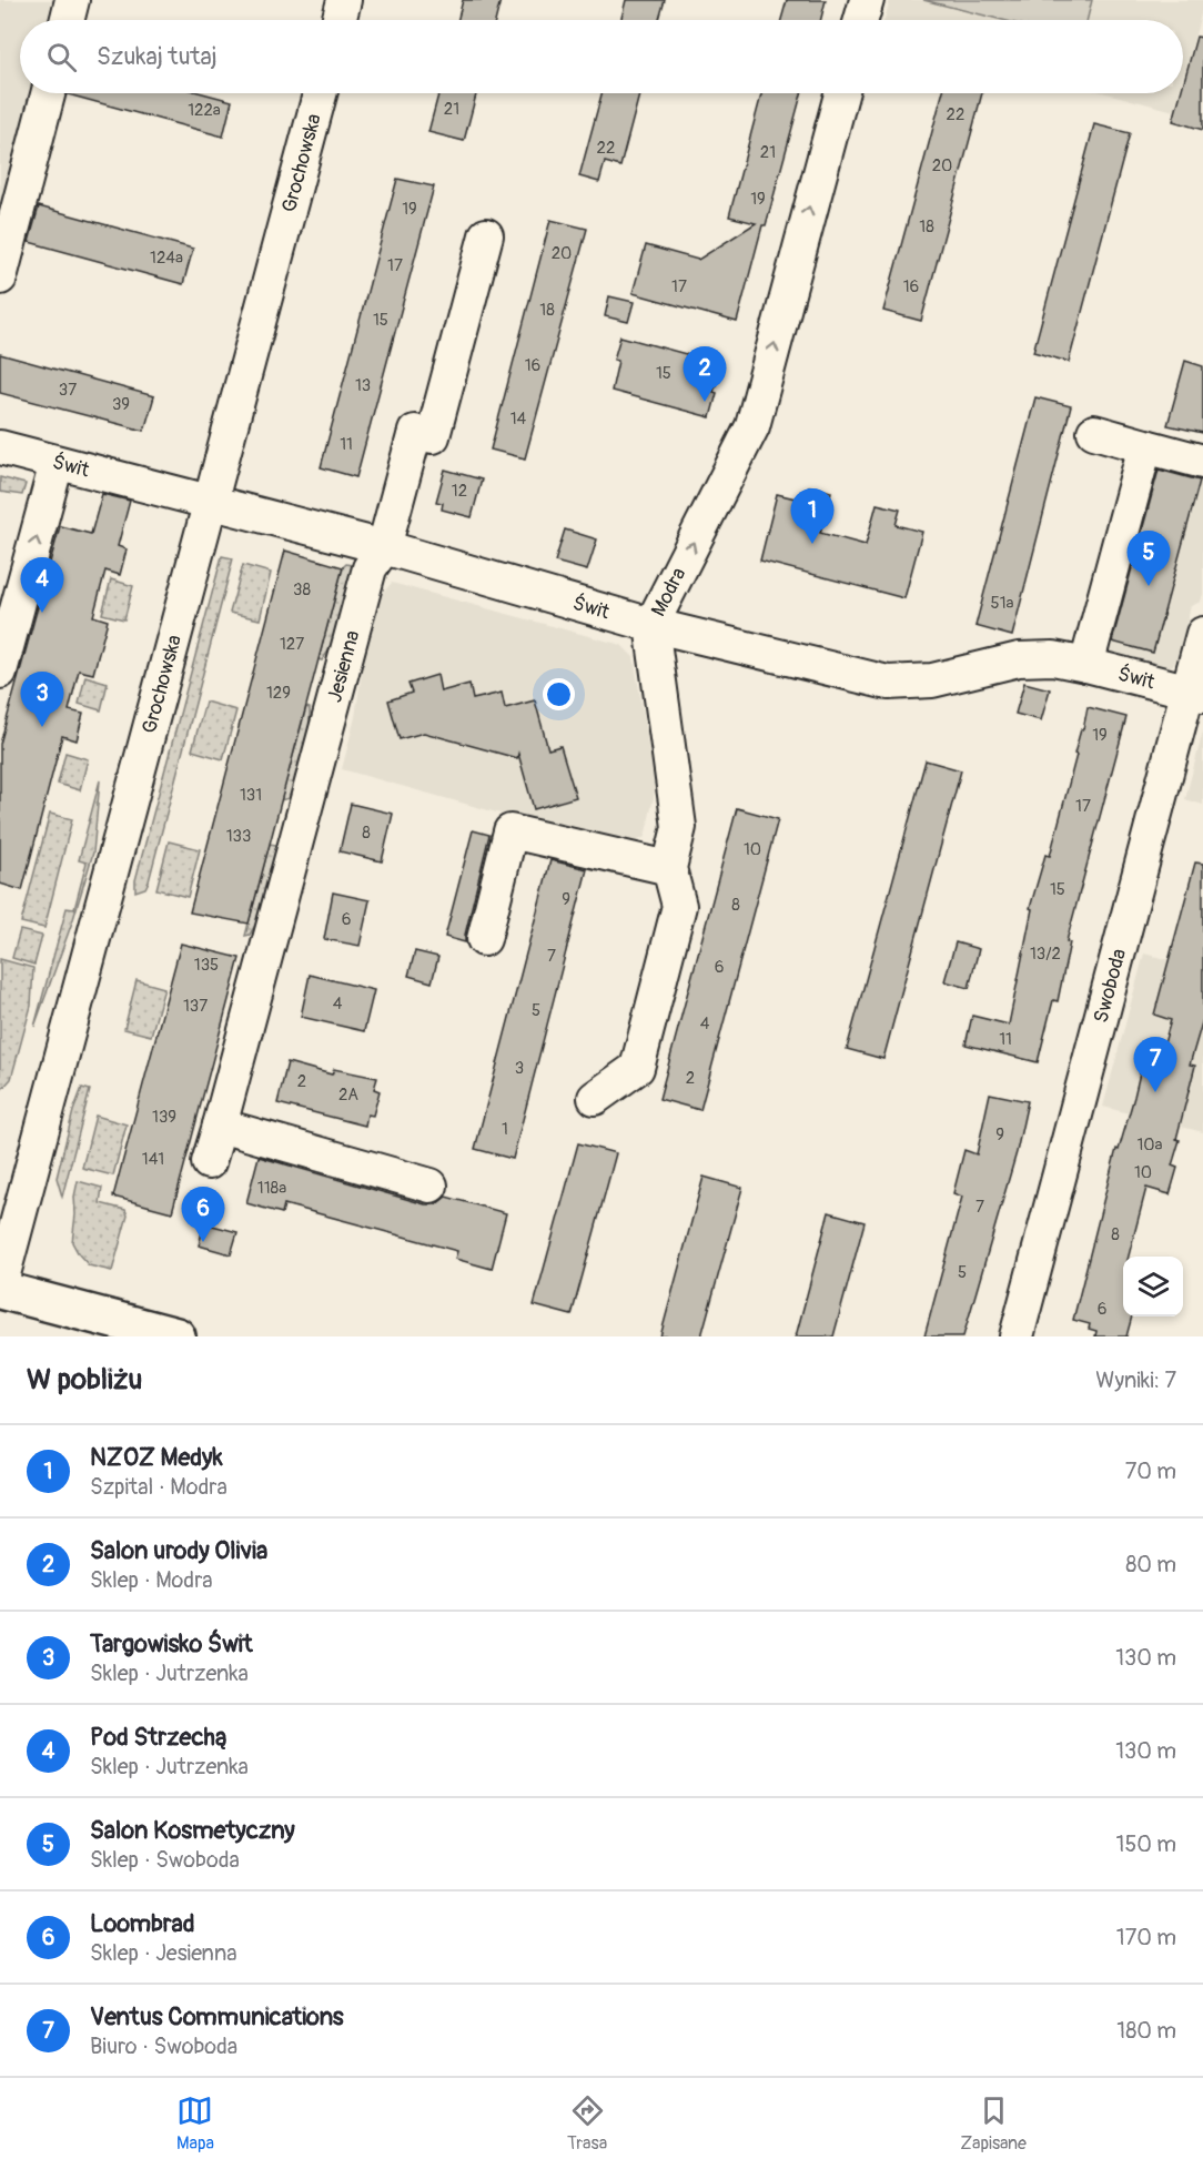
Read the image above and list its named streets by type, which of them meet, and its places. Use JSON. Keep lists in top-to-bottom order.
{
  "streets": {
    "street": [
      "Grochowska",
      "Świt",
      "Modra",
      "Jesienna",
      "Swoboda"
    ]
  },
  "crossings": [
    ["Grochowska", "Świt"],
    ["Świt", "Modra"],
    ["Świt", "Jesienna"],
    ["Świt", "Swoboda"]
  ],
  "one_way": ["Modra"],
  "house_numbers": [
    "21",
    "122a",
    "22",
    "22",
    "21",
    "20",
    "19",
    "19",
    "18",
    "20",
    "124a",
    "17",
    "17",
    "16",
    "18",
    "15",
    "16",
    "15",
    "13",
    "37",
    "39",
    "14",
    "11",
    "12",
    "38",
    "51a",
    "127",
    "129",
    "19",
    "131",
    "17",
    "8",
    "133",
    "10",
    "15",
    "9",
    "8",
    "6",
    "13/2",
    "7",
    "135",
    "6",
    "4",
    "137",
    "5",
    "4",
    "11",
    "3",
    "2",
    "2",
    "2A",
    "139",
    "1",
    "9",
    "10a",
    "141",
    "10",
    "118a",
    "7",
    "8",
    "5",
    "6"
  ],
  "page": {
    "search": "Szukaj tutaj",
    "pins": [
      "2",
      "1",
      "5",
      "4",
      "3",
      "7",
      "6"
    ],
    "heading": ["W pobliżu", "Wyniki: 7"],
    "list": [
      {
        "mark": "1",
        "name": "NZOZ Medyk",
        "note": "Szpital · Modra",
        "value": "70 m"
      },
      {
        "mark": "2",
        "name": "Salon urody Olivia",
        "note": "Sklep · Modra",
        "value": "80 m"
      },
      {
        "mark": "3",
        "name": "Targowisko Świt",
        "note": "Sklep · Jutrzenka",
        "value": "130 m"
      },
      {
        "mark": "4",
        "name": "Pod Strzechą",
        "note": "Sklep · Jutrzenka",
        "value": "130 m"
      },
      {
        "mark": "5",
        "name": "Salon Kosmetyczny",
        "note": "Sklep · Swoboda",
        "value": "150 m"
      },
      {
        "mark": "6",
        "name": "Loombrad",
        "note": "Sklep · Jesienna",
        "value": "170 m"
      },
      {
        "mark": "7",
        "name": "Ventus Communications",
        "note": "Biuro · Swoboda",
        "value": "180 m"
      }
    ],
    "nav": ["Mapa", "Trasa", "Zapisane"]
  }
}
